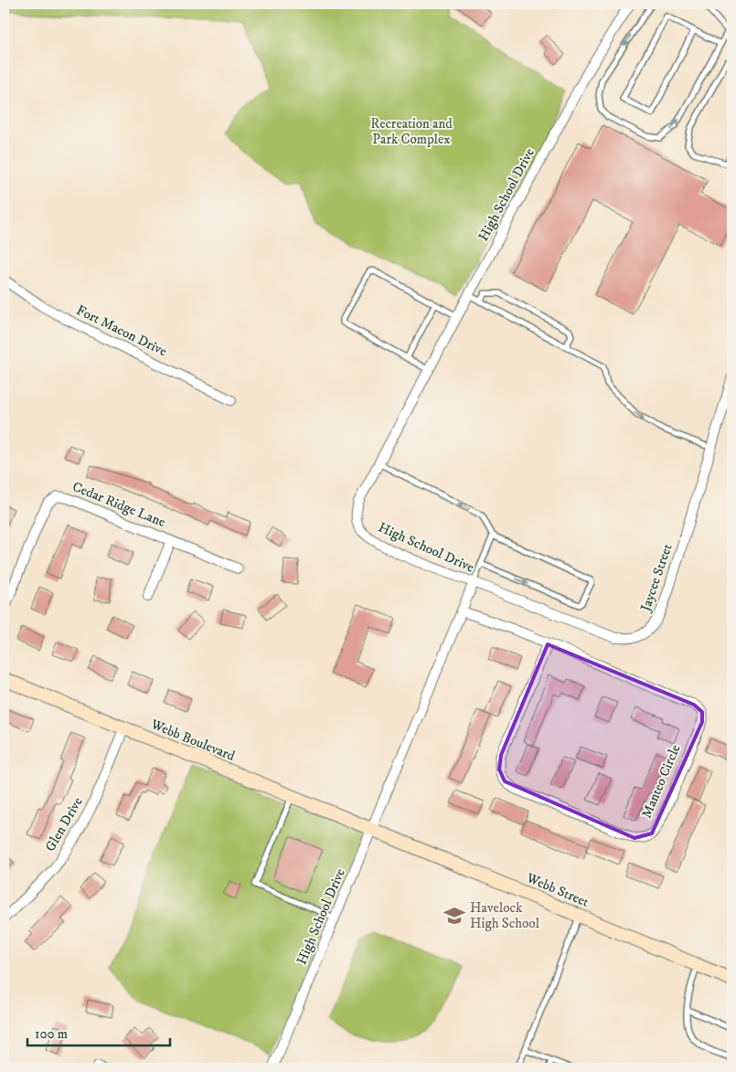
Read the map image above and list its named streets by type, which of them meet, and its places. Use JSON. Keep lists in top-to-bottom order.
{
  "streets": {
    "street": [
      "High School Drive",
      "Fort Macon Drive",
      "Cedar Ridge Lane",
      "Jaycee Street",
      "Webb Boulevard",
      "Manteo Circle",
      "Glen Drive",
      "Webb Street"
    ]
  },
  "crossings": [
    ["High School Drive", "Jaycee Street"],
    ["High School Drive", "Webb Boulevard"],
    ["High School Drive", "Manteo Circle"],
    ["High School Drive", "Webb Street"],
    ["Webb Boulevard", "Glen Drive"],
    ["Webb Boulevard", "Webb Street"]
  ],
  "parks": ["Recreation and Park Complex"],
  "places": {
    "school or university": ["Havelock High School"]
  },
  "scale_bar": "100 m"
}
